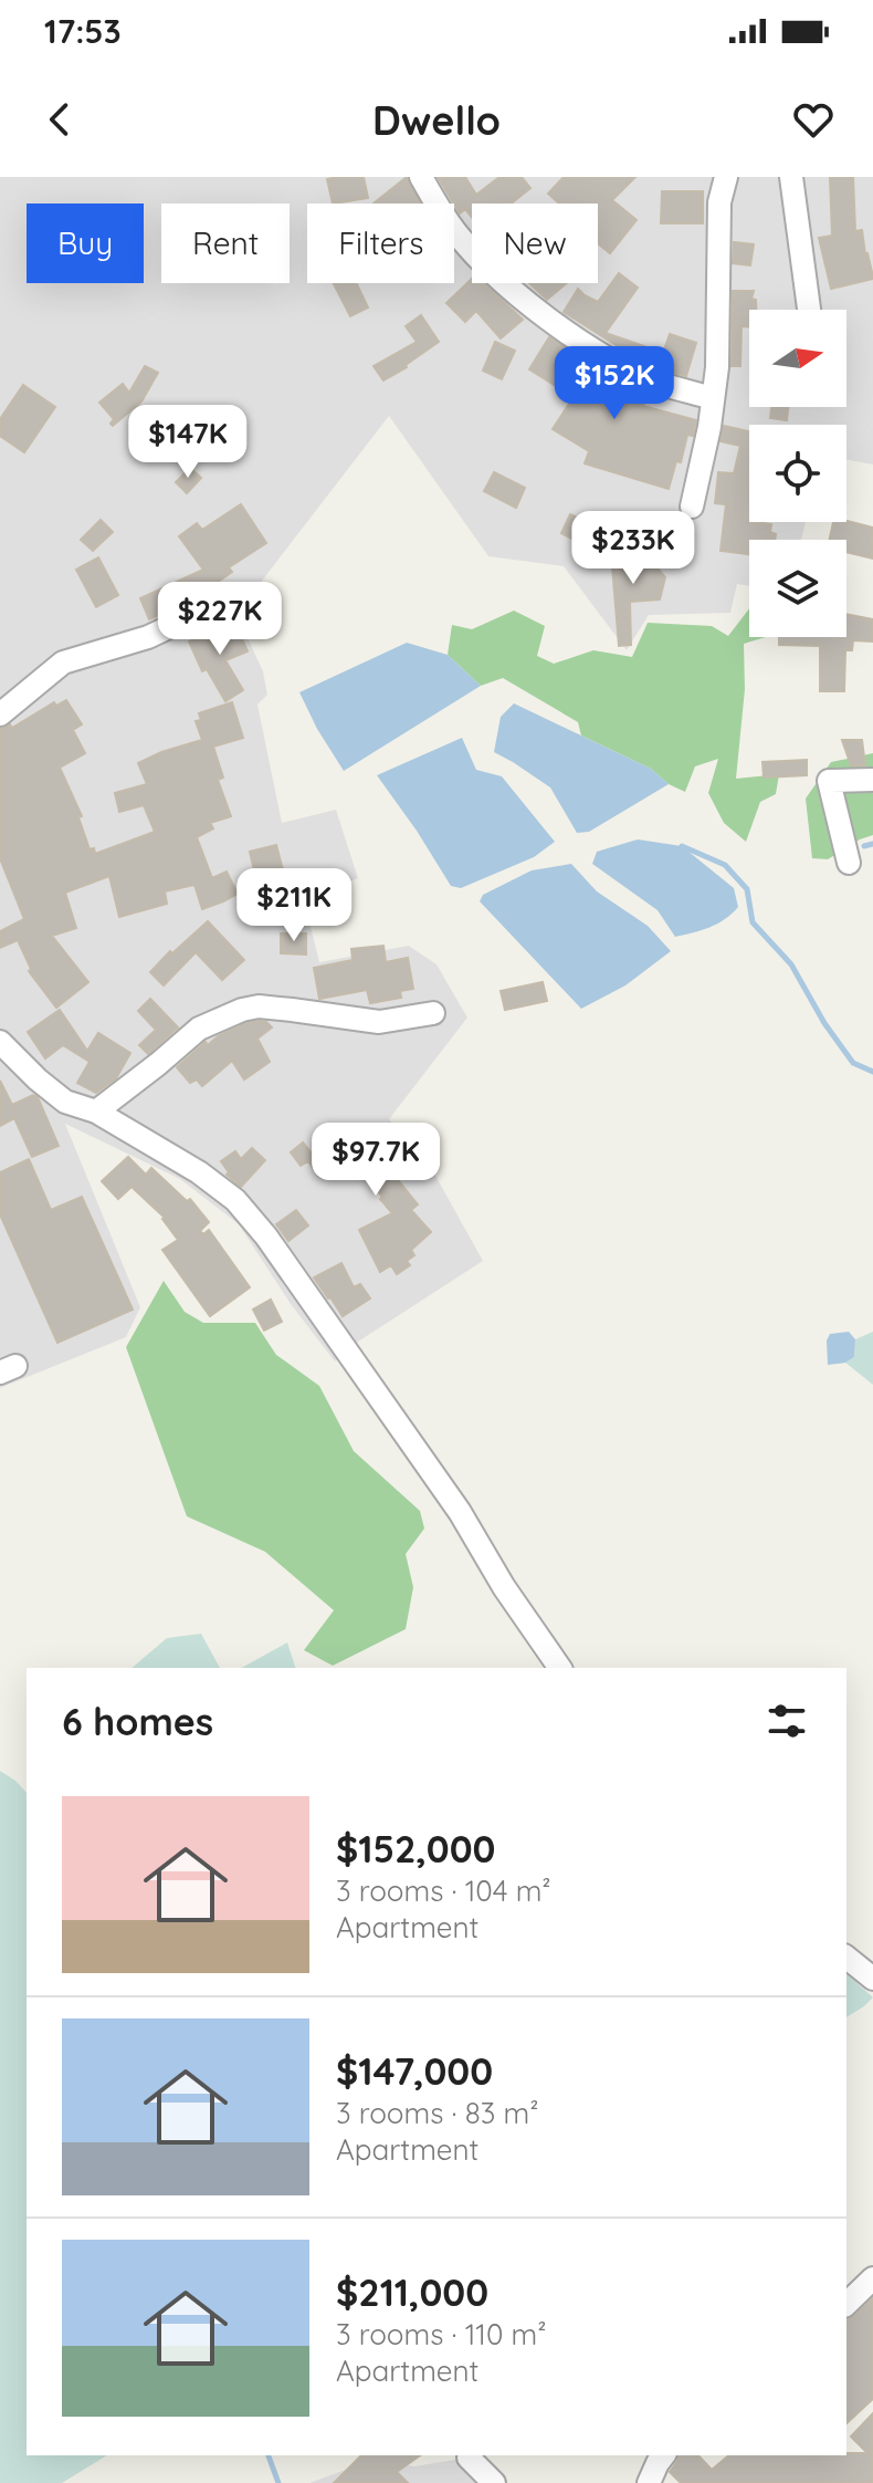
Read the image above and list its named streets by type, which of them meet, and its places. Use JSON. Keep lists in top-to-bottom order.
{
  "north": "right",
  "page": {
    "status": "17:53",
    "header": "Dwello",
    "chip": [
      "Buy",
      "Rent",
      "Filters",
      "New"
    ],
    "price": [
      "$152K",
      "$147K",
      "$233K",
      "$227K",
      "$211K",
      "$97.7K"
    ],
    "heading": "6 homes",
    "list": [
      {
        "name": "$152,000",
        "note": "3 rooms · 104 m² · Apartment"
      },
      {
        "name": "$147,000",
        "note": "3 rooms · 83 m² · Apartment"
      },
      {
        "name": "$211,000",
        "note": "3 rooms · 110 m² · Apartment"
      }
    ]
  }
}
